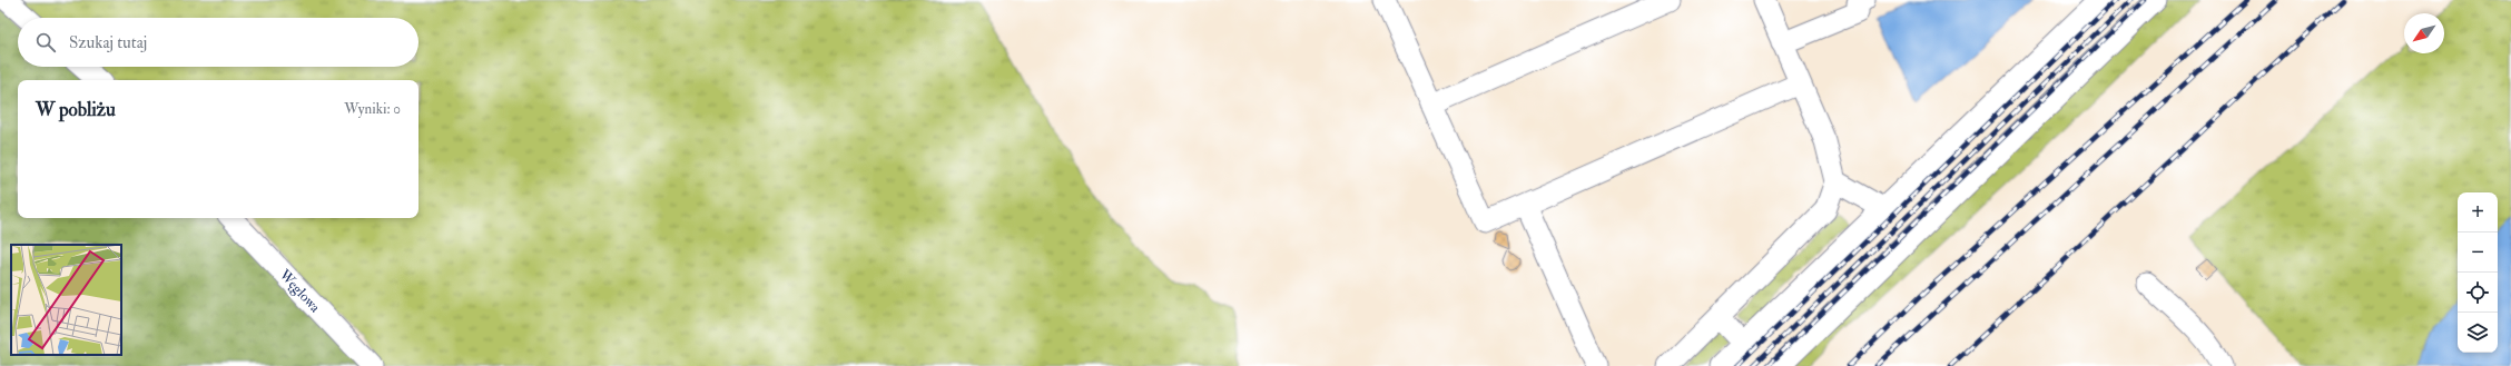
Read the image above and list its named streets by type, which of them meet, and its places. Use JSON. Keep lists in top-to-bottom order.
{
  "streets": {
    "street": ["Węglowa"]
  },
  "north": "bottom left",
  "page": {
    "search": "Szukaj tutaj",
    "heading": ["W pobliżu", "Wyniki: 0"],
    "map_buttons": ["+", "−"]
  }
}
